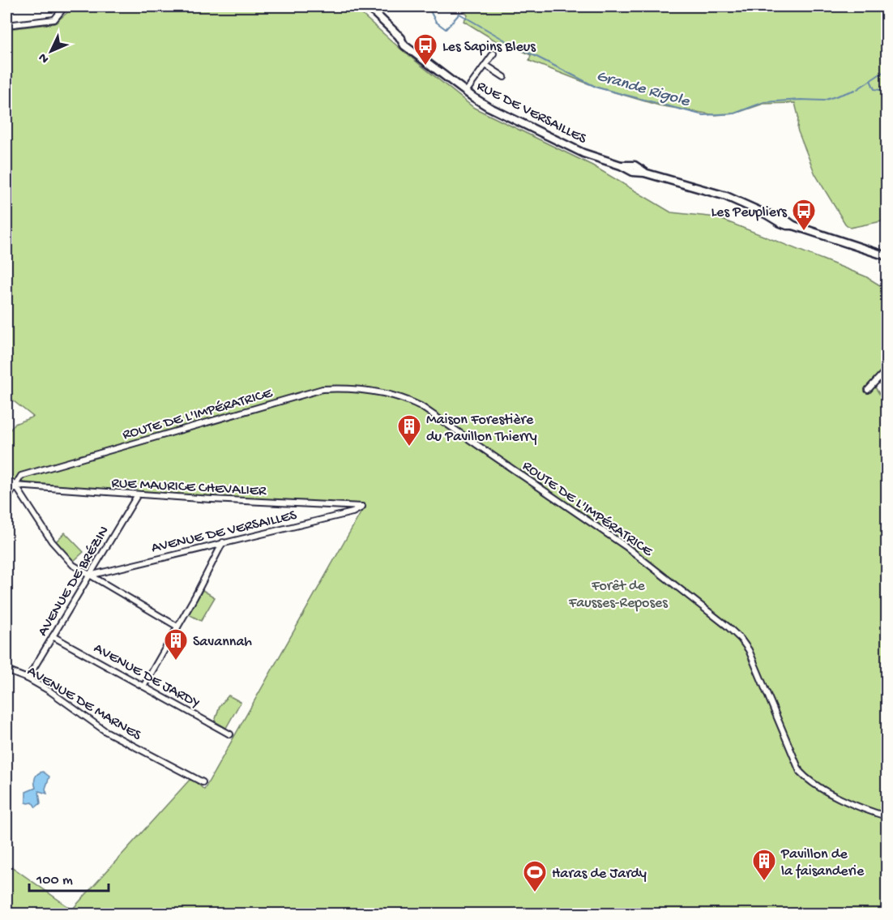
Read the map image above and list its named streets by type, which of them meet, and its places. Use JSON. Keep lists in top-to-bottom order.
{
  "streets": {
    "main road": ["RUE DE VERSAILLES"],
    "street": [
      "ROUTE DE L'IMPÉRATRICE",
      "RUE MAURICE CHEVALIER",
      "AVENUE DE VERSAILLES",
      "AVENUE DE BRÉZIN",
      "AVENUE DE JARDY",
      "AVENUE DE MARNES"
    ]
  },
  "crossings": [
    ["ROUTE DE L'IMPÉRATRICE", "RUE MAURICE CHEVALIER"],
    ["RUE MAURICE CHEVALIER", "AVENUE DE VERSAILLES"],
    ["RUE MAURICE CHEVALIER", "AVENUE DE BRÉZIN"],
    ["AVENUE DE VERSAILLES", "AVENUE DE BRÉZIN"],
    ["AVENUE DE BRÉZIN", "AVENUE DE JARDY"],
    ["AVENUE DE BRÉZIN", "AVENUE DE MARNES"]
  ],
  "water": ["Grande Rigole"],
  "parks": ["Forêt de Fausses-Reposes"],
  "places": {
    "bus stop": ["Les Sapins Bleus", "Les Peupliers"],
    "building": ["Maison Forestière du Pavillon Thierry", "Savannah", "Pavillon de la faisanderie"],
    "sports": ["Haras de Jardy"]
  },
  "scale_bar": "100 m",
  "north": "bottom left"
}
